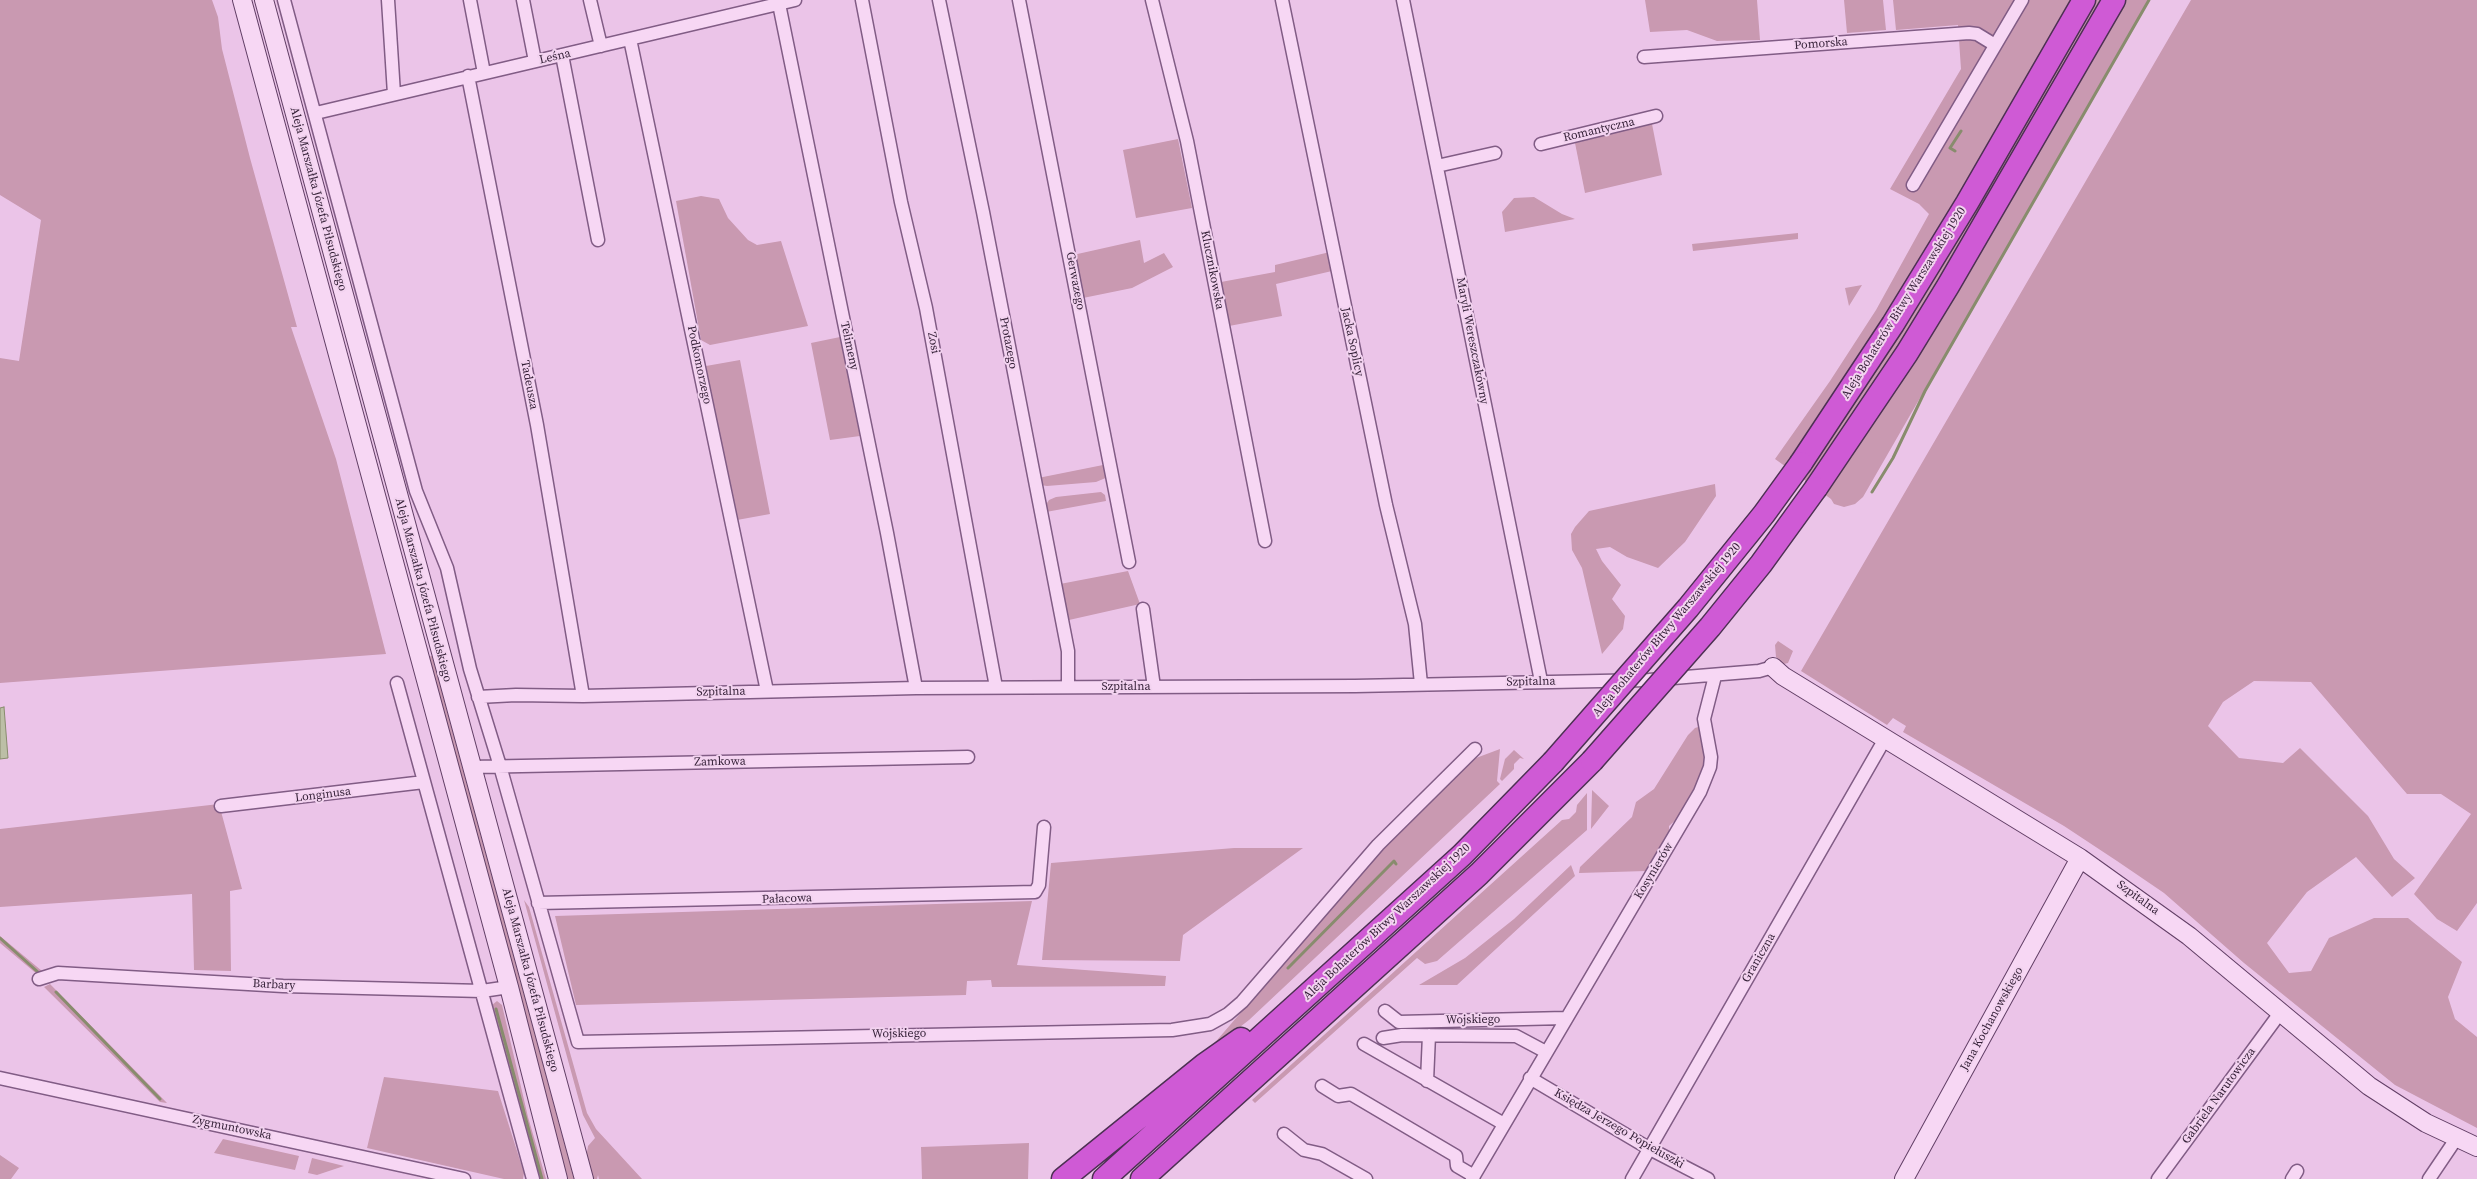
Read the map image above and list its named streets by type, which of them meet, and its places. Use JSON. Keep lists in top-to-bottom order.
{
  "streets": {
    "highway": ["Aleja Bohaterów Bitwy Warszawskiej 1920"],
    "main road": ["Aleja Marszałka Józefa Piłsudskiego", "Szpitalna", "Jana Kochanowskiego"],
    "street": [
      "Pomorska",
      "Leśna",
      "Romantyczna",
      "Klucznikowska",
      "Gerwazego",
      "Maryli Wereszczakówny",
      "Jacka Soplicy",
      "Zosi",
      "Protazego",
      "Telimeny",
      "Podkomorzego",
      "Tadeusza",
      "Zamkowa",
      "Longinusa",
      "Kosynierów",
      "Pałacowa",
      "Graniczna",
      "Barbary",
      "Wojskiego",
      "Gabriela Narutowicza",
      "Zygmuntowska",
      "Księdza Jerzego Popiełuszki"
    ]
  },
  "crossings": [
    ["Leśna", "Telimeny"],
    ["Leśna", "Podkomorzego"],
    ["Leśna", "Tadeusza"],
    ["Aleja Marszałka Józefa Piłsudskiego", "Zamkowa"],
    ["Aleja Marszałka Józefa Piłsudskiego", "Barbary"],
    ["Maryli Wereszczakówny", "Szpitalna"],
    ["Jacka Soplicy", "Szpitalna"],
    ["Zosi", "Szpitalna"],
    ["Protazego", "Szpitalna"],
    ["Telimeny", "Szpitalna"],
    ["Podkomorzego", "Szpitalna"],
    ["Tadeusza", "Szpitalna"],
    ["Szpitalna", "Kosynierów"],
    ["Szpitalna", "Graniczna"],
    ["Szpitalna", "Jana Kochanowskiego"],
    ["Szpitalna", "Gabriela Narutowicza"],
    ["Kosynierów", "Wojskiego"],
    ["Kosynierów", "Księdza Jerzego Popiełuszki"],
    ["Pałacowa", "Wojskiego"],
    ["Graniczna", "Księdza Jerzego Popiełuszki"]
  ]
}
